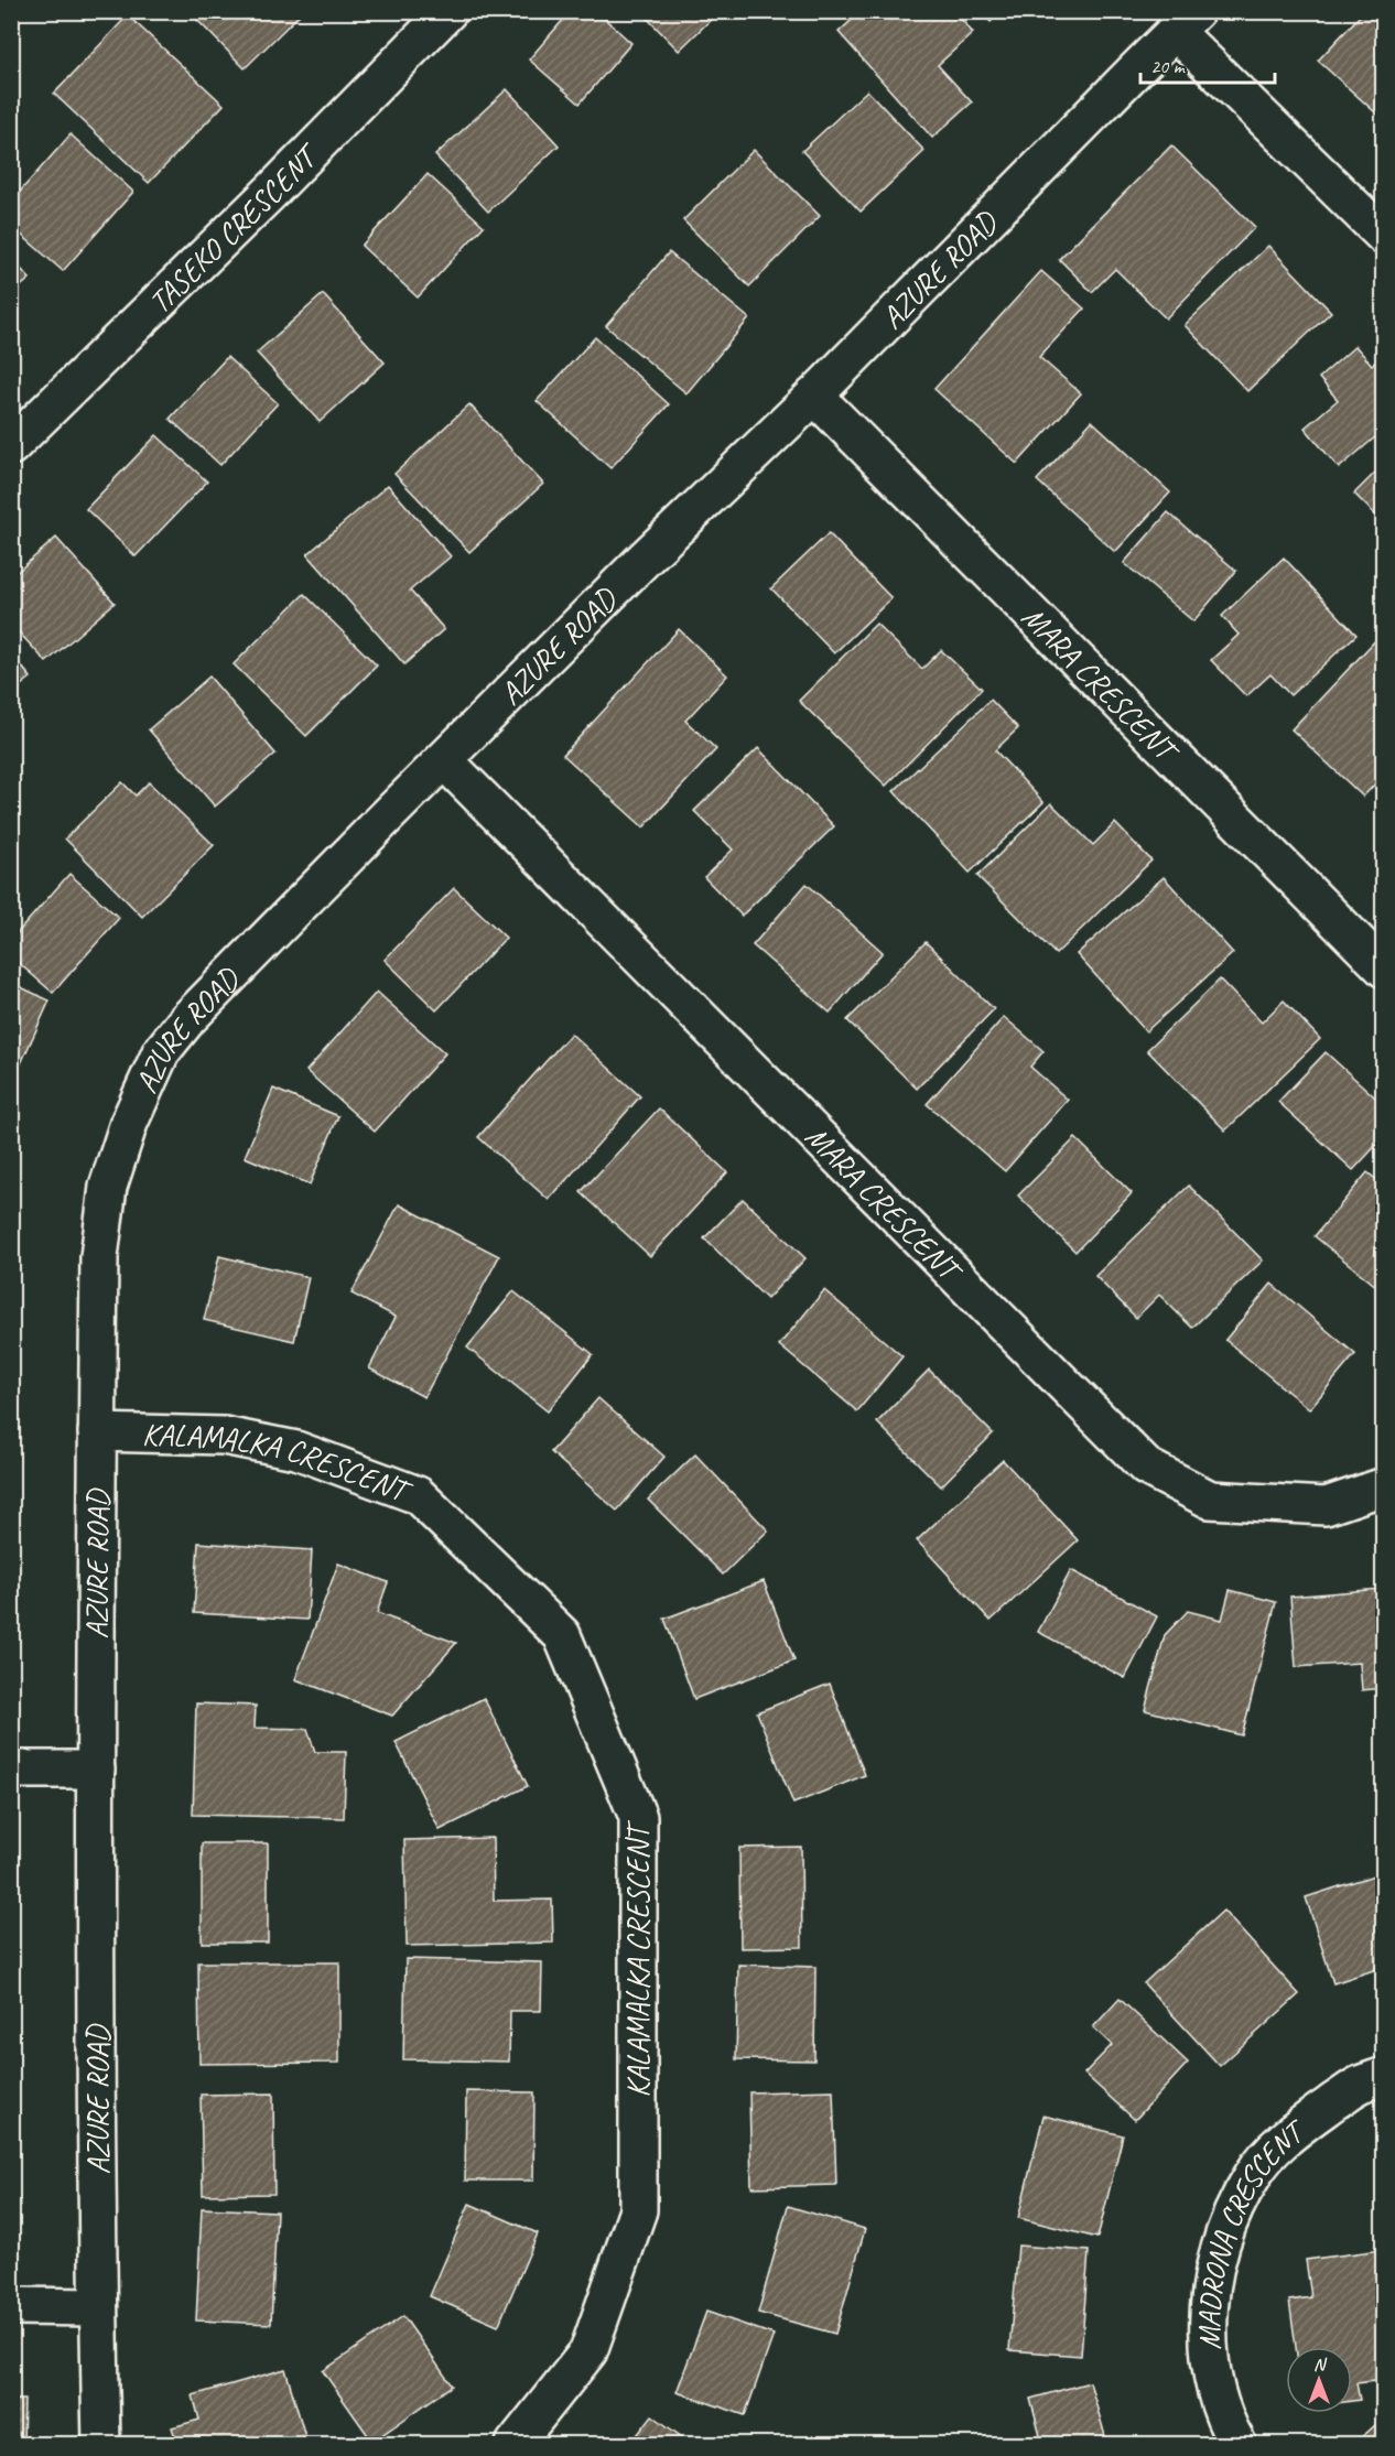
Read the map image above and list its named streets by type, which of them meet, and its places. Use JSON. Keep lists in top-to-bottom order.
{
  "streets": {
    "street": [
      "TASEKO CRESCENT",
      "AZURE ROAD",
      "MARA CRESCENT",
      "KALAMALKA CRESCENT",
      "MADRONA CRESCENT"
    ]
  },
  "crossings": [
    ["AZURE ROAD", "MARA CRESCENT"],
    ["AZURE ROAD", "KALAMALKA CRESCENT"]
  ],
  "scale_bar": "20 m",
  "north": "top"
}
